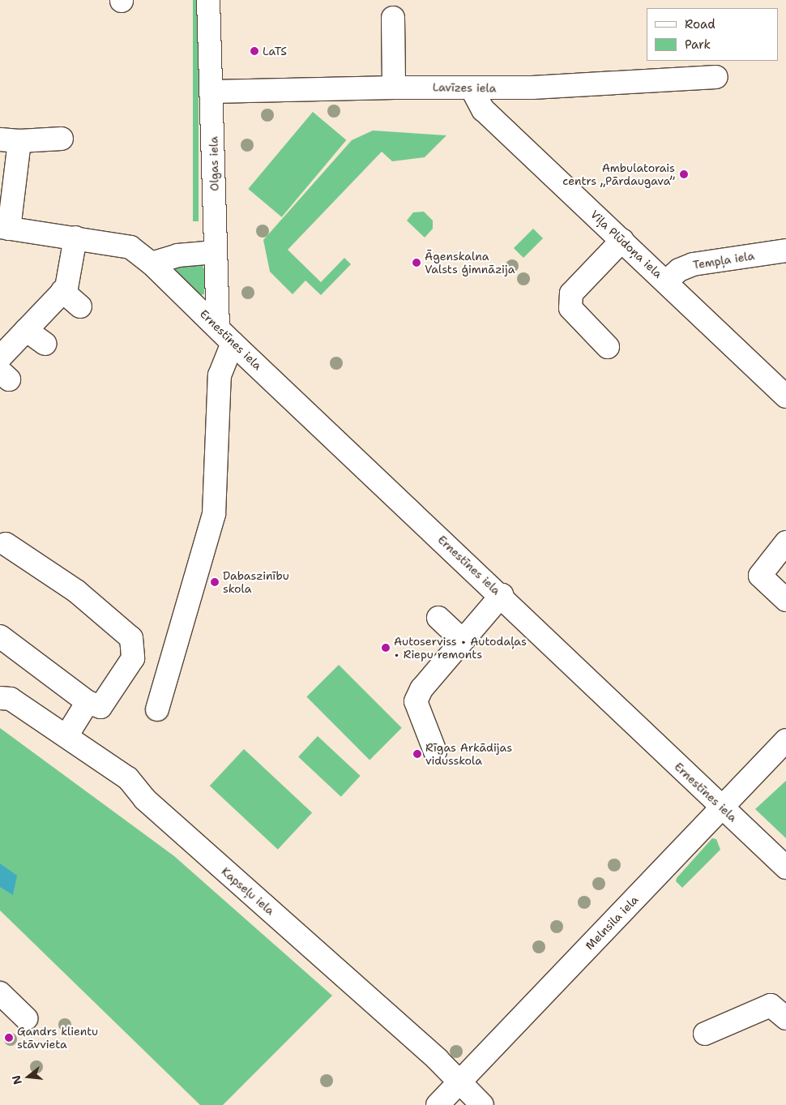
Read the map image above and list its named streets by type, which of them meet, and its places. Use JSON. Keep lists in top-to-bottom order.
{
  "streets": {
    "street": [
      "Lavīzes iela",
      "Olgas iela",
      "Viļa Plūdoņa iela",
      "Tempļa iela",
      "Ernestīnes iela",
      "Kapseļu iela",
      "Melnsila iela"
    ]
  },
  "crossings": [
    ["Lavīzes iela", "Olgas iela"],
    ["Lavīzes iela", "Viļa Plūdoņa iela"],
    ["Olgas iela", "Ernestīnes iela"],
    ["Viļa Plūdoņa iela", "Tempļa iela"],
    ["Ernestīnes iela", "Melnsila iela"],
    ["Kapseļu iela", "Melnsila iela"]
  ],
  "places": [
    "LaTS",
    "Ambulatorais centrs „Pārdaugava”",
    "Āgenskalna Valsts ģimnāzija",
    "Dabaszinību skola",
    "Autoserviss • Autodaļas • Riepu remonts",
    "Rīgas Arkādijas vidusskola",
    "Gandrs klientu stāvvieta"
  ],
  "legend": ["Road", "Park"],
  "north": "left"
}
